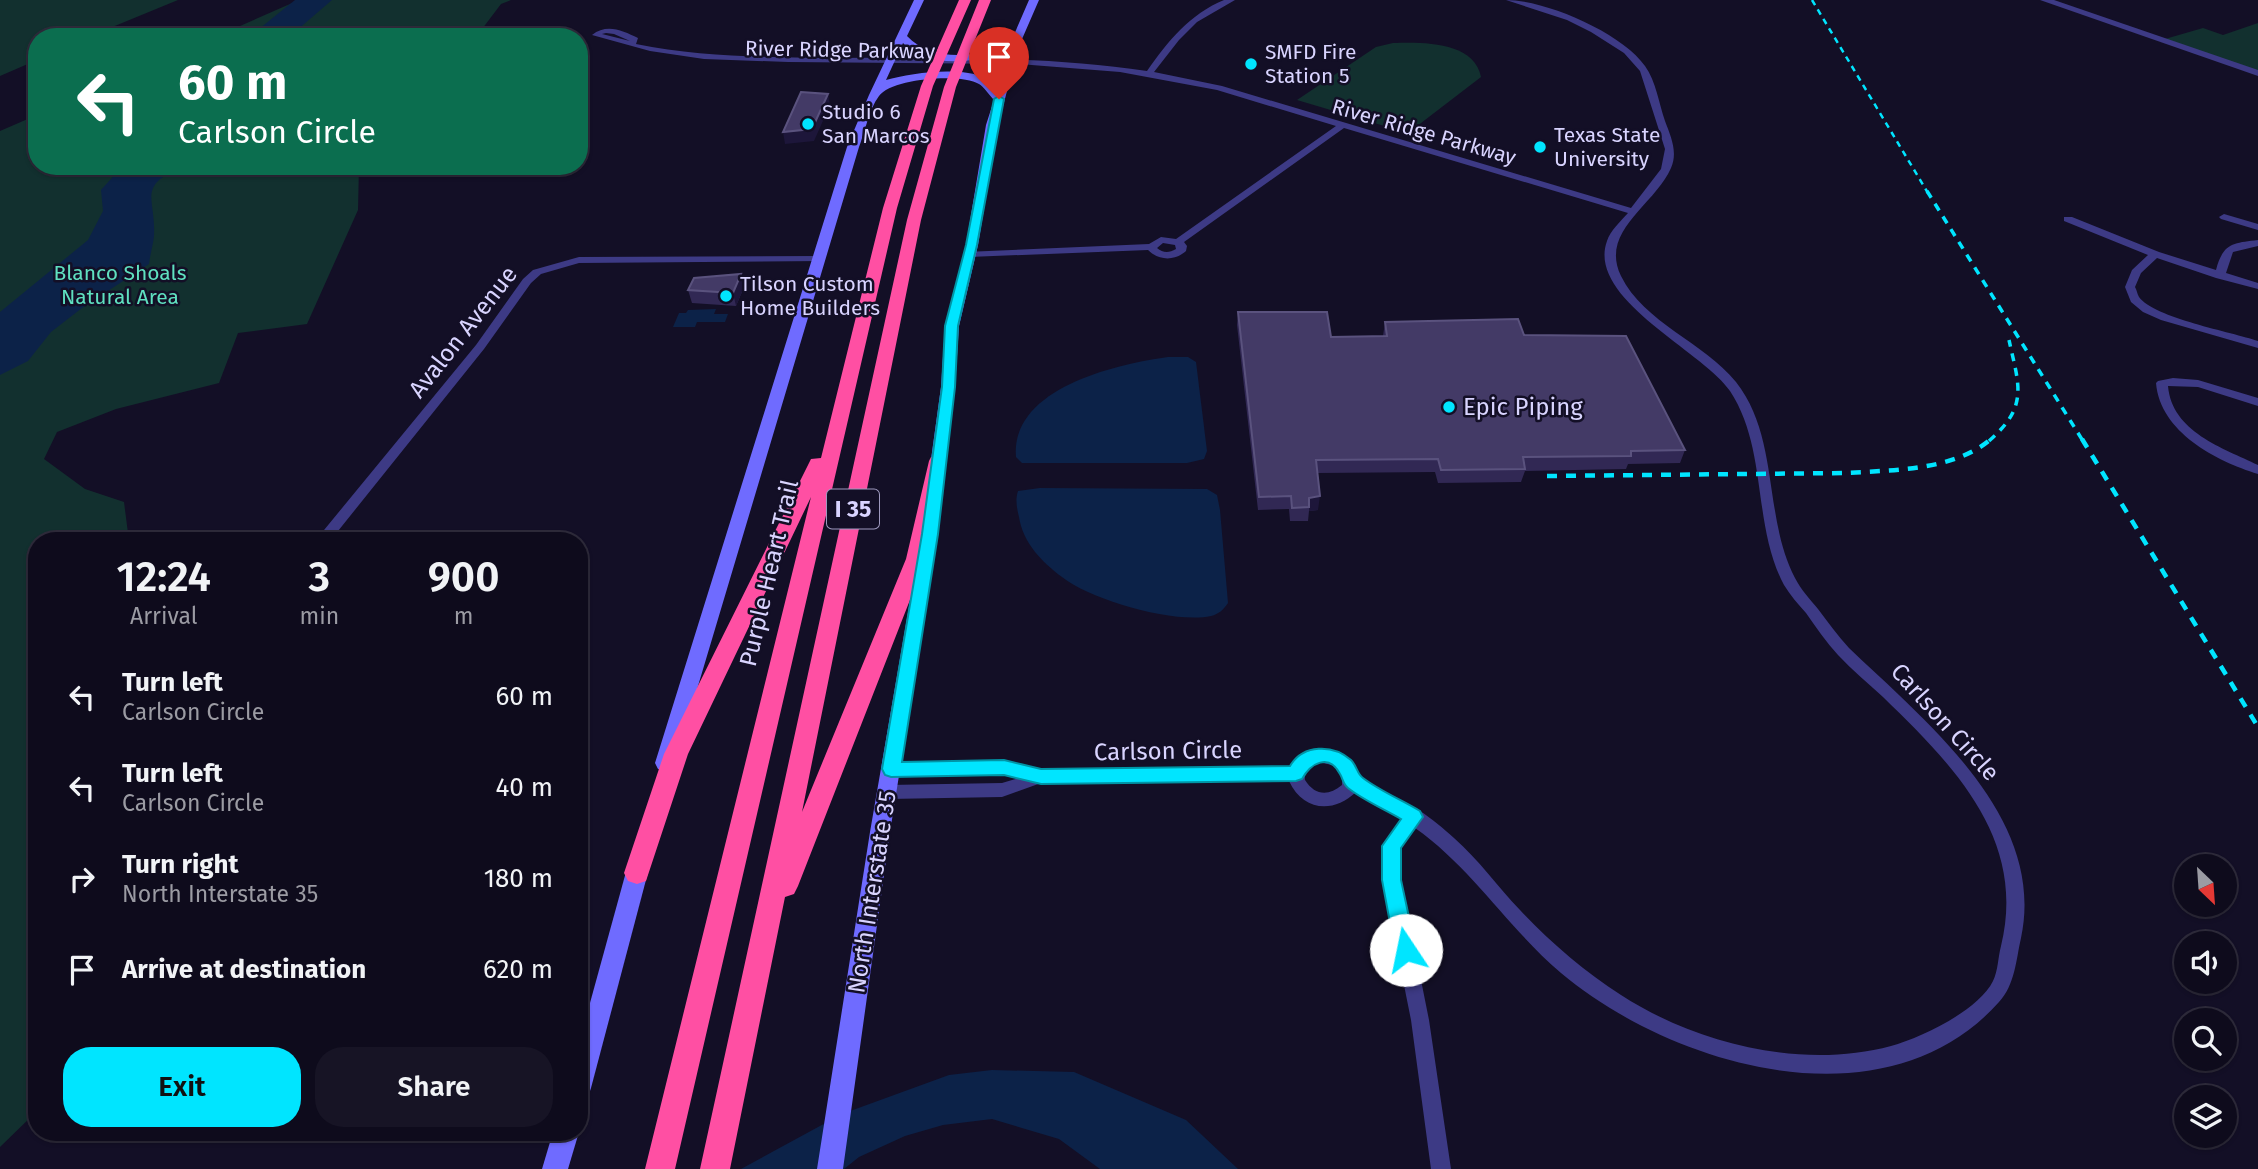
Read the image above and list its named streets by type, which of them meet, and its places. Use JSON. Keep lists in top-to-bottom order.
{
  "streets": {
    "highway": ["I 35", "Purple Heart Trail"],
    "main road": ["North Interstate 35"],
    "street": ["River Ridge Parkway", "Avalon Avenue", "Carlson Circle"]
  },
  "crossings": [
    ["River Ridge Parkway", "Carlson Circle"],
    ["River Ridge Parkway", "North Interstate 35"],
    ["Carlson Circle", "North Interstate 35"]
  ],
  "parks": ["Blanco Shoals Natural Area"],
  "places": [
    "SMFD Fire Station 5",
    "Studio 6 San Marcos",
    "Texas State University",
    "Tilson Custom Home Builders",
    "Epic Piping"
  ],
  "north": "bottom right",
  "page": {
    "turn": ["60 m", "Carlson Circle"],
    "eta": [
      "12:24",
      "Arrival",
      "3",
      "min",
      "900",
      "m"
    ],
    "list": [
      {
        "name": "Turn left",
        "note": "Carlson Circle",
        "value": "60 m"
      },
      {
        "name": "Turn left",
        "note": "Carlson Circle",
        "value": "40 m"
      },
      {
        "name": "Turn right",
        "note": "North Interstate 35",
        "value": "180 m"
      },
      {
        "name": "Arrive at destination",
        "value": "620 m"
      }
    ],
    "buttons": ["Exit", "Share"]
  }
}
